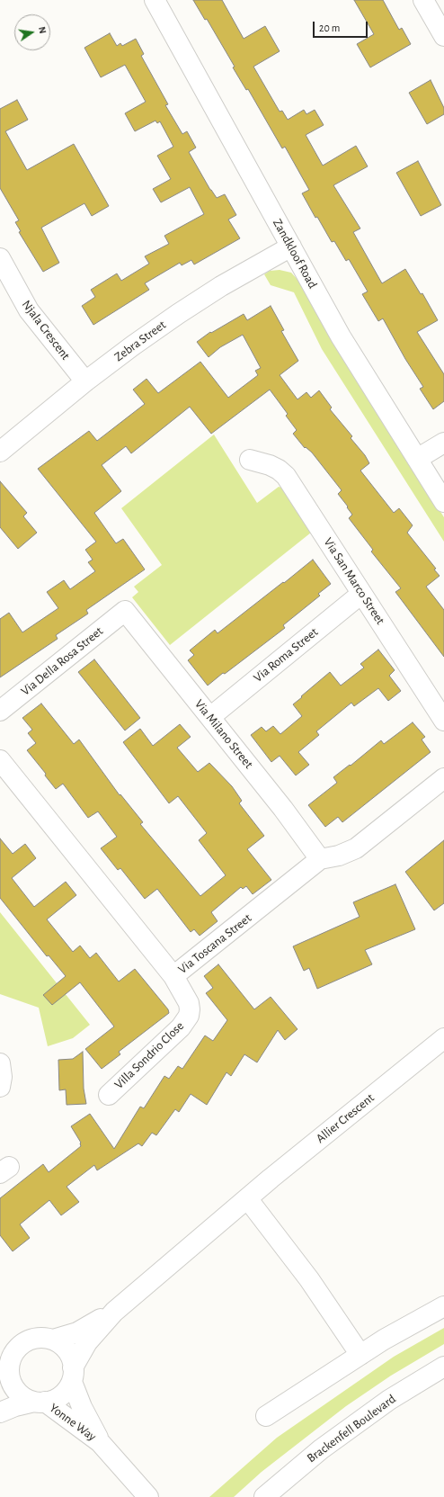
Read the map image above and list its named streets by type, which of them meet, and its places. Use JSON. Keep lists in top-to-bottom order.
{
  "streets": {
    "street": [
      "Zandkloof Road",
      "Njala Crescent",
      "Zebra Street",
      "Via San Marco Street",
      "Via Roma Street",
      "Via Della Rosa Street",
      "Via Milano Street",
      "Via Toscana Street",
      "Villa Sondrio Close",
      "Allier Crescent",
      "Yonne Way",
      "Brackenfell Boulevard"
    ]
  },
  "crossings": [
    ["Zandkloof Road", "Zebra Street"],
    ["Njala Crescent", "Zebra Street"],
    ["Via San Marco Street", "Via Roma Street"],
    ["Via Roma Street", "Via Milano Street"],
    ["Via Della Rosa Street", "Via Milano Street"],
    ["Via Milano Street", "Via Toscana Street"],
    ["Via Toscana Street", "Villa Sondrio Close"],
    ["Allier Crescent", "Yonne Way"]
  ],
  "scale_bar": "20 m",
  "north": "right"
}
